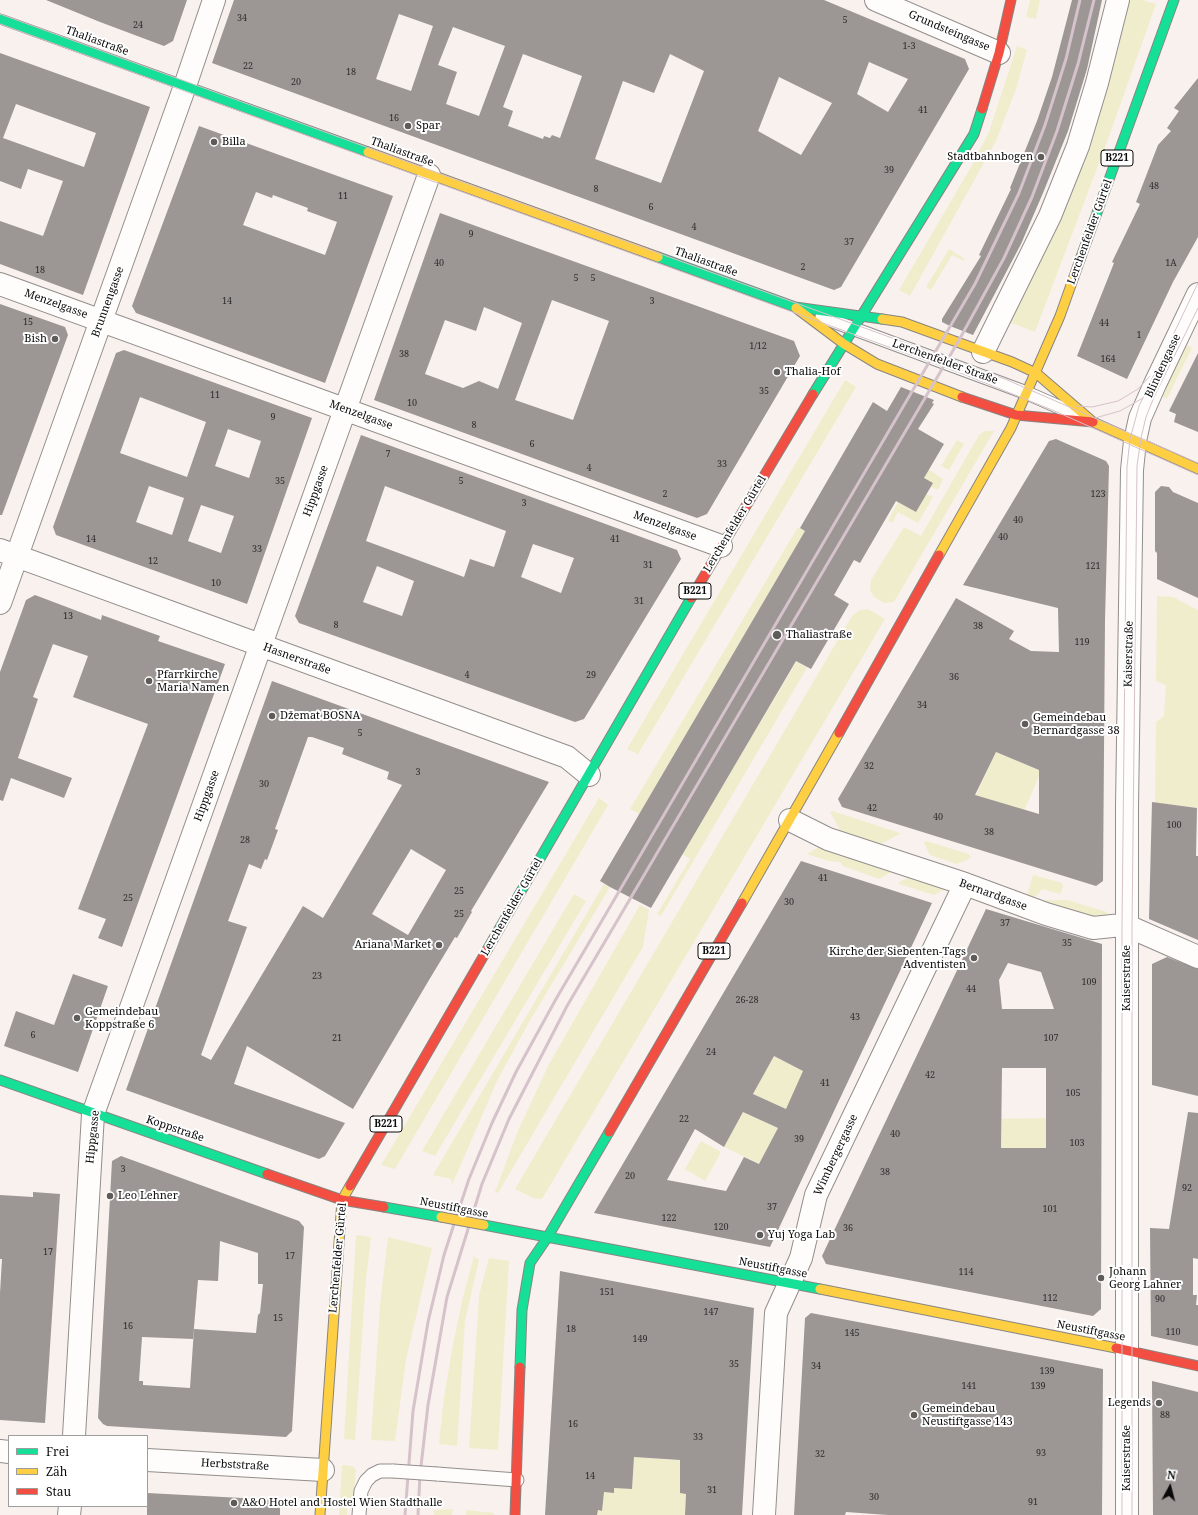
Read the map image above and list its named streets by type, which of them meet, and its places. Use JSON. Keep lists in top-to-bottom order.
{
  "streets": {
    "main road": [
      "Thaliastraße",
      "B221",
      "Lerchenfelder Gürtel",
      "Lerchenfelder Straße",
      "Koppstraße",
      "Neustiftgasse"
    ],
    "street": [
      "Grundsteingasse",
      "Brunnengasse",
      "Menzelgasse",
      "Blindengasse",
      "Hippgasse",
      "Kaiserstraße",
      "Hasnerstraße",
      "Bernardgasse",
      "Wimbergergasse",
      "Herbststraße"
    ]
  },
  "crossings": [
    ["Grundsteingasse", "Lerchenfelder Gürtel"],
    ["Thaliastraße", "Brunnengasse"],
    ["Thaliastraße", "Lerchenfelder Straße"],
    ["Thaliastraße", "Hippgasse"],
    ["Lerchenfelder Gürtel", "Menzelgasse"],
    ["Lerchenfelder Gürtel", "Lerchenfelder Straße"],
    ["Lerchenfelder Gürtel", "Hasnerstraße"],
    ["Lerchenfelder Gürtel", "Bernardgasse"],
    ["Lerchenfelder Gürtel", "Koppstraße"],
    ["Lerchenfelder Gürtel", "Neustiftgasse"],
    ["Lerchenfelder Gürtel", "Herbststraße"],
    ["Brunnengasse", "Menzelgasse"],
    ["Brunnengasse", "Hasnerstraße"],
    ["Menzelgasse", "Hippgasse"],
    ["Lerchenfelder Straße", "Blindengasse"],
    ["Lerchenfelder Straße", "Kaiserstraße"],
    ["Blindengasse", "Kaiserstraße"],
    ["Hippgasse", "Hasnerstraße"],
    ["Hippgasse", "Koppstraße"],
    ["Kaiserstraße", "Bernardgasse"],
    ["Kaiserstraße", "Neustiftgasse"],
    ["Bernardgasse", "Wimbergergasse"],
    ["Koppstraße", "Neustiftgasse"],
    ["Wimbergergasse", "Neustiftgasse"]
  ],
  "places": [
    "Spar",
    "Billa",
    "Stadtbahnbogen",
    "Bish",
    "Thalia-Hof",
    "Thaliastraße",
    "Pfarrkirche Maria Namen",
    "Džemat BOSNA",
    "Gemeindebau Bernardgasse 38",
    "Ariana Market",
    "Kirche der Siebenten-Tags Adventisten",
    "Gemeindebau Koppstraße 6",
    "Leo Lehner",
    "Yuj Yoga Lab",
    "Johann Georg Lahner",
    "Legends",
    "Gemeindebau Neustiftgasse 143",
    "A&O Hotel and Hostel Wien Stadthalle"
  ],
  "house_numbers": [
    "34",
    "5",
    "24",
    "1-3",
    "22",
    "18",
    "20",
    "41",
    "16",
    "39",
    "48",
    "8",
    "11",
    "6",
    "4",
    "9",
    "37",
    "40",
    "1A",
    "2",
    "18",
    "5",
    "5",
    "14",
    "3",
    "15",
    "44",
    "1",
    "1/12",
    "38",
    "164",
    "35",
    "11",
    "10",
    "9",
    "8",
    "6",
    "7",
    "33",
    "4",
    "35",
    "5",
    "2",
    "123",
    "3",
    "40",
    "40",
    "14",
    "41",
    "33",
    "12",
    "31",
    "121",
    "10",
    "31",
    "13",
    "8",
    "38",
    "119",
    "4",
    "29",
    "36",
    "34",
    "5",
    "32",
    "3",
    "30",
    "42",
    "40",
    "100",
    "38",
    "28",
    "41",
    "25",
    "25",
    "30",
    "25",
    "37",
    "35",
    "23",
    "109",
    "44",
    "26-28",
    "43",
    "6",
    "21",
    "107",
    "24",
    "42",
    "41",
    "105",
    "22",
    "40",
    "39",
    "103",
    "3",
    "38",
    "20",
    "92",
    "37",
    "101",
    "122",
    "120",
    "36",
    "17",
    "17",
    "114",
    "151",
    "112",
    "90",
    "147",
    "15",
    "16",
    "18",
    "110",
    "145",
    "149",
    "35",
    "34",
    "139",
    "141",
    "139",
    "88",
    "16",
    "33",
    "93",
    "32",
    "14",
    "31",
    "30",
    "91"
  ],
  "legend": ["Frei", "Zäh", "Stau"],
  "north": "top"
}
